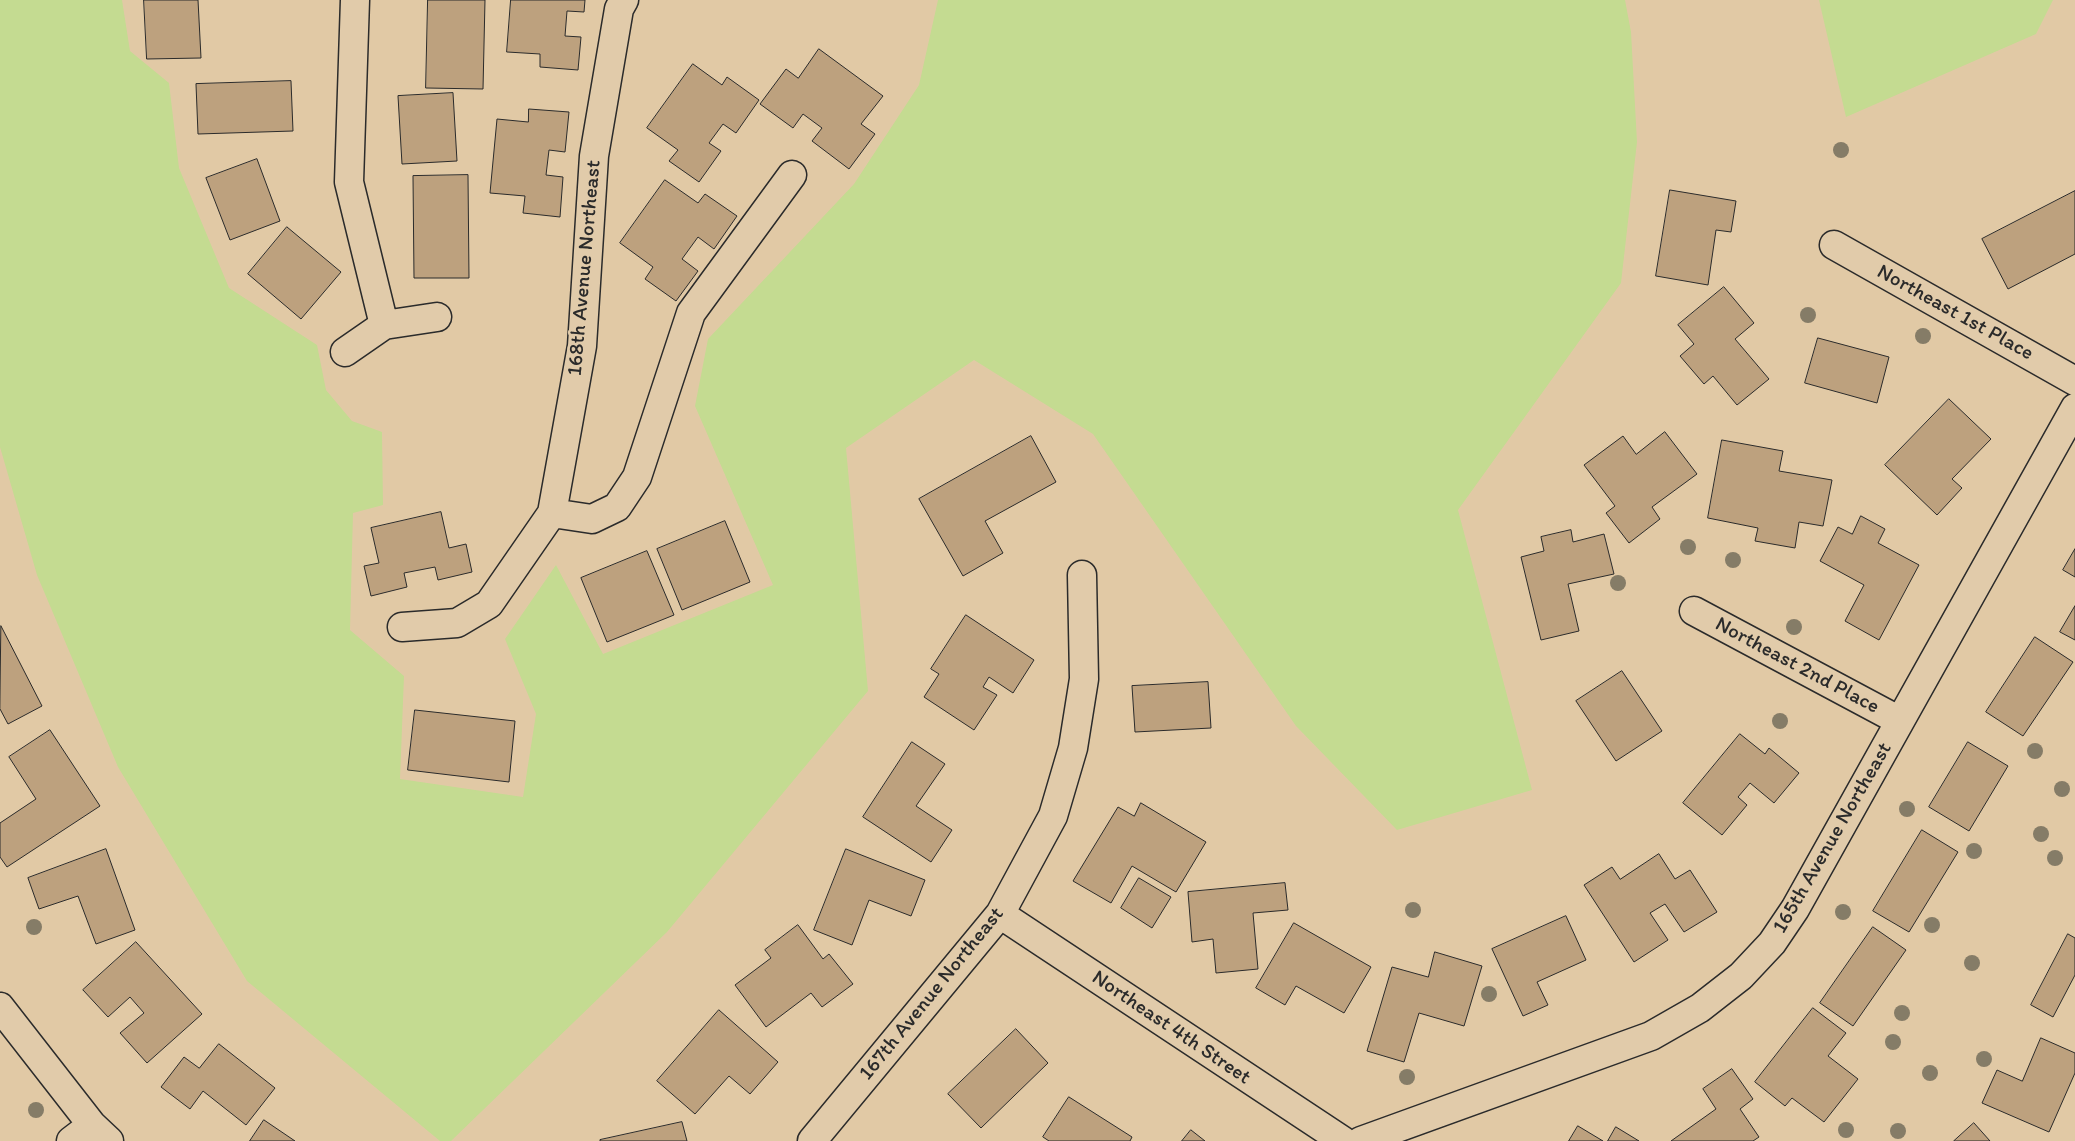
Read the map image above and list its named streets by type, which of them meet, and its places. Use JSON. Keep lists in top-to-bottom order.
{
  "streets": {
    "street": [
      "168th Avenue Northeast",
      "Northeast 1st Place",
      "Northeast 2nd Place",
      "165th Avenue Northeast",
      "167th Avenue Northeast",
      "Northeast 4th Street"
    ]
  },
  "crossings": [
    ["Northeast 2nd Place", "165th Avenue Northeast"],
    ["167th Avenue Northeast", "Northeast 4th Street"]
  ]
}
